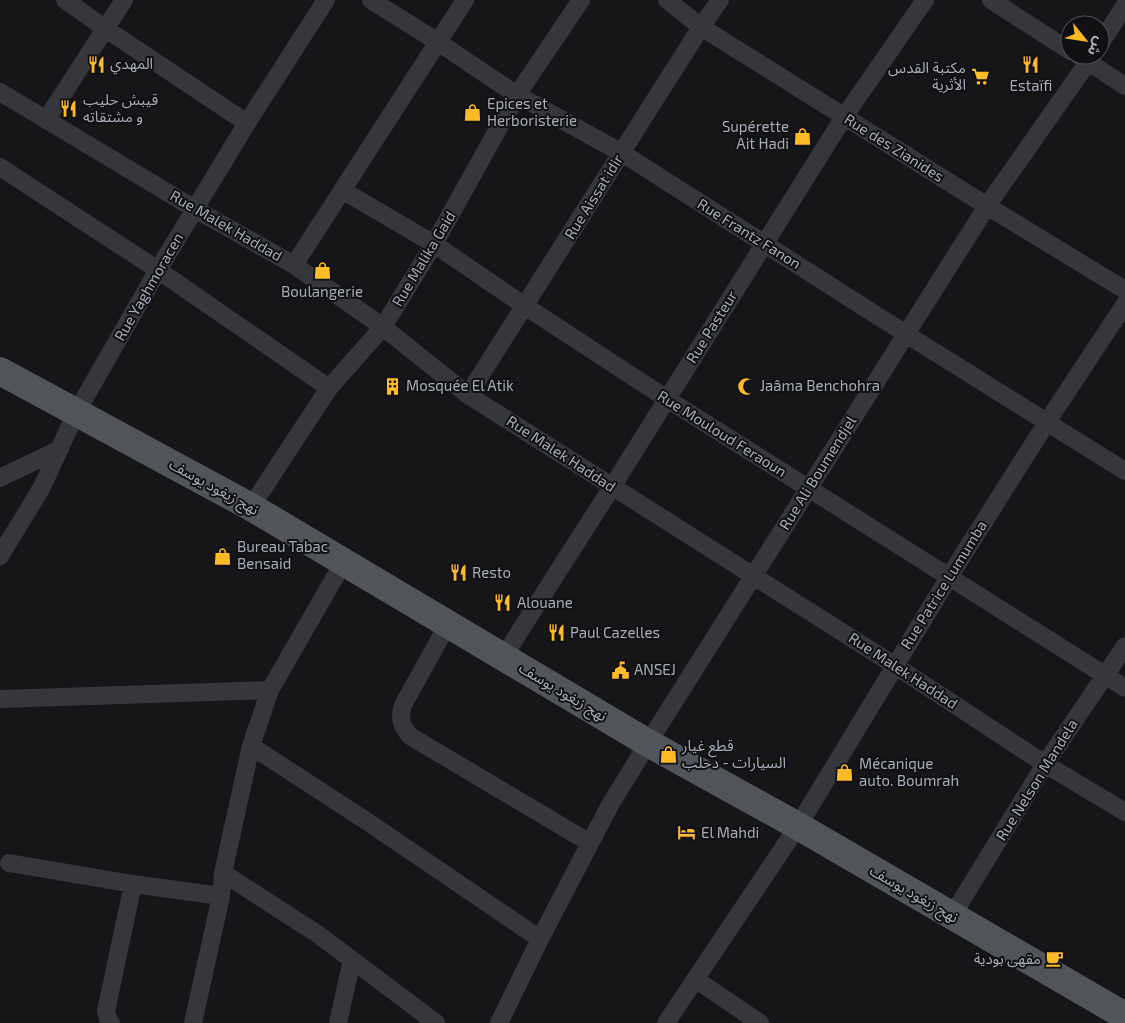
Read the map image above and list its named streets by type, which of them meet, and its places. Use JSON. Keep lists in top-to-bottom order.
{
  "streets": {
    "main road": ["نهج زيغود يوسف"],
    "street": [
      "Rue des Zianides",
      "Rue Aissat idir",
      "Rue Malek Haddad",
      "Rue Frantz Fanon",
      "Rue Malika Gaid",
      "Rue Yaghmoracen",
      "Rue Pasteur",
      "Rue Mouloud Feraoun",
      "Rue Ali Boumendjel",
      "Rue Patrice Lumumba",
      "Rue Nelson Mandela"
    ]
  },
  "crossings": [
    ["Rue des Zianides", "Rue Aissat idir"],
    ["Rue des Zianides", "Rue Pasteur"],
    ["Rue des Zianides", "Rue Ali Boumendjel"],
    ["Rue Aissat idir", "Rue Malek Haddad"],
    ["Rue Aissat idir", "Rue Frantz Fanon"],
    ["Rue Aissat idir", "Rue Mouloud Feraoun"],
    ["Rue Malek Haddad", "Rue Malika Gaid"],
    ["Rue Malek Haddad", "Rue Yaghmoracen"],
    ["Rue Malek Haddad", "Rue Pasteur"],
    ["Rue Malek Haddad", "Rue Ali Boumendjel"],
    ["Rue Malek Haddad", "Rue Patrice Lumumba"],
    ["Rue Malek Haddad", "Rue Nelson Mandela"],
    ["Rue Frantz Fanon", "Rue Malika Gaid"],
    ["Rue Frantz Fanon", "Rue Pasteur"],
    ["Rue Frantz Fanon", "Rue Ali Boumendjel"],
    ["Rue Frantz Fanon", "Rue Patrice Lumumba"],
    ["Rue Malika Gaid", "Rue Mouloud Feraoun"],
    ["Rue Malika Gaid", "نهج زيغود يوسف"],
    ["Rue Yaghmoracen", "نهج زيغود يوسف"],
    ["Rue Pasteur", "Rue Mouloud Feraoun"],
    ["Rue Pasteur", "نهج زيغود يوسف"],
    ["Rue Mouloud Feraoun", "Rue Ali Boumendjel"],
    ["Rue Mouloud Feraoun", "Rue Patrice Lumumba"],
    ["Rue Mouloud Feraoun", "Rue Nelson Mandela"],
    ["Rue Ali Boumendjel", "نهج زيغود يوسف"],
    ["نهج زيغود يوسف", "Rue Patrice Lumumba"],
    ["نهج زيغود يوسف", "Rue Nelson Mandela"]
  ],
  "places": {
    "restaurant": [
      "المهدي",
      "Estaïfi",
      "قيبش حليب و مشتقاته",
      "Resto",
      "Alouane",
      "Paul Cazelles"
    ],
    "supermarket": ["مكتبة القدس الأثرية"],
    "shop": [
      "Epices et Herboristerie",
      "Supérette Ait Hadi",
      "Boulangerie",
      "Bureau Tabac Bensaid",
      "قطع غيار السيارات - دحلب",
      "Mécanique auto. Boumrah"
    ],
    "building": ["Mosquée El Atik"],
    "mosque": ["Jaâma Benchohra"],
    "public building": ["ANSEJ"],
    "hotel": ["El Mahdi"],
    "cafe": ["مقهى بودية"]
  },
  "north": "bottom right"
}
